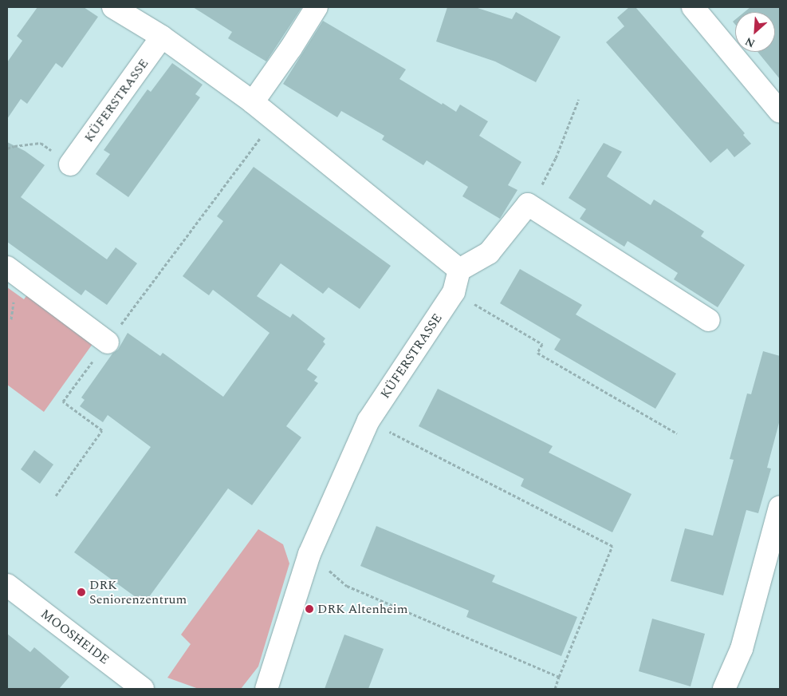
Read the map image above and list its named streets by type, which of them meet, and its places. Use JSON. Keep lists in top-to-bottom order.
{
  "streets": {
    "street": ["KÜFERSTRASSE", "MOOSHEIDE"]
  },
  "places": ["DRK Seniorenzentrum", "DRK Altenheim"],
  "north": "bottom left"
}
